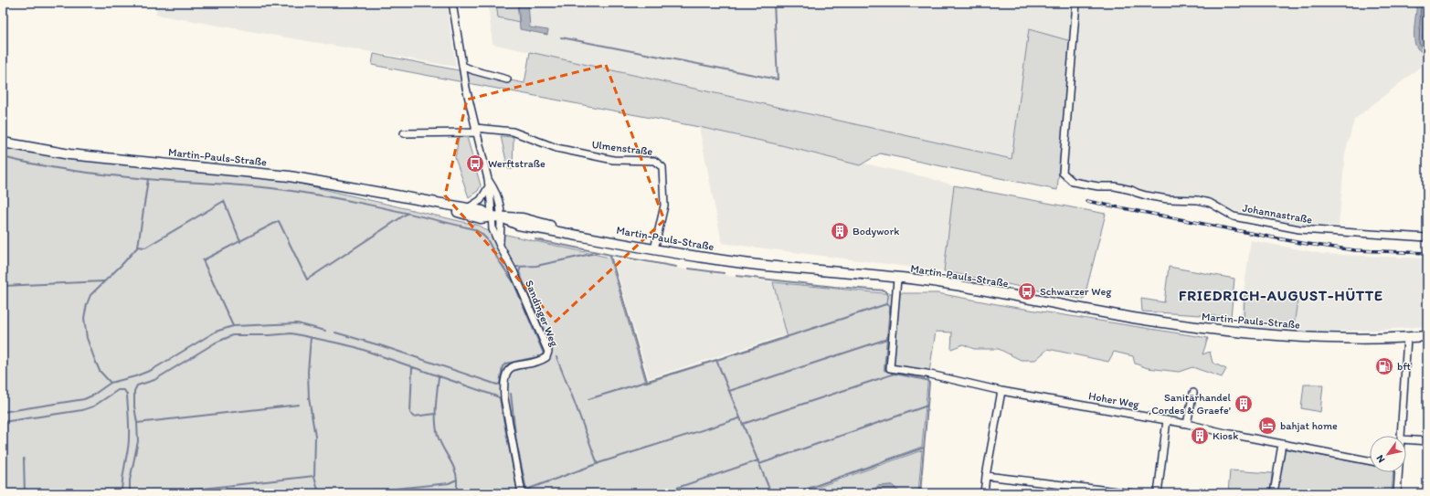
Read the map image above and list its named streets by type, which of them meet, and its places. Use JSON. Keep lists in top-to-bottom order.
{
  "streets": {
    "street": [
      "Ulmenstraße",
      "Martin-Pauls-Straße",
      "Johannastraße",
      "Sandinger Weg",
      "Hoher Weg"
    ]
  },
  "crossings": [
    ["Ulmenstraße", "Martin-Pauls-Straße"],
    ["Martin-Pauls-Straße", "Sandinger Weg"],
    ["Martin-Pauls-Straße", "Hoher Weg"]
  ],
  "districts": ["FRIEDRICH-AUGUST-HÜTTE"],
  "places": {
    "bus stop": ["Werftstraße", "Schwarzer Weg"],
    "building": ["Bodywork", "Sanitärhandel ,Cordes & Graefe'", "Kiosk"],
    "fuel station": ["bft"],
    "hotel": ["bahjat home"]
  },
  "north": "bottom left"
}
